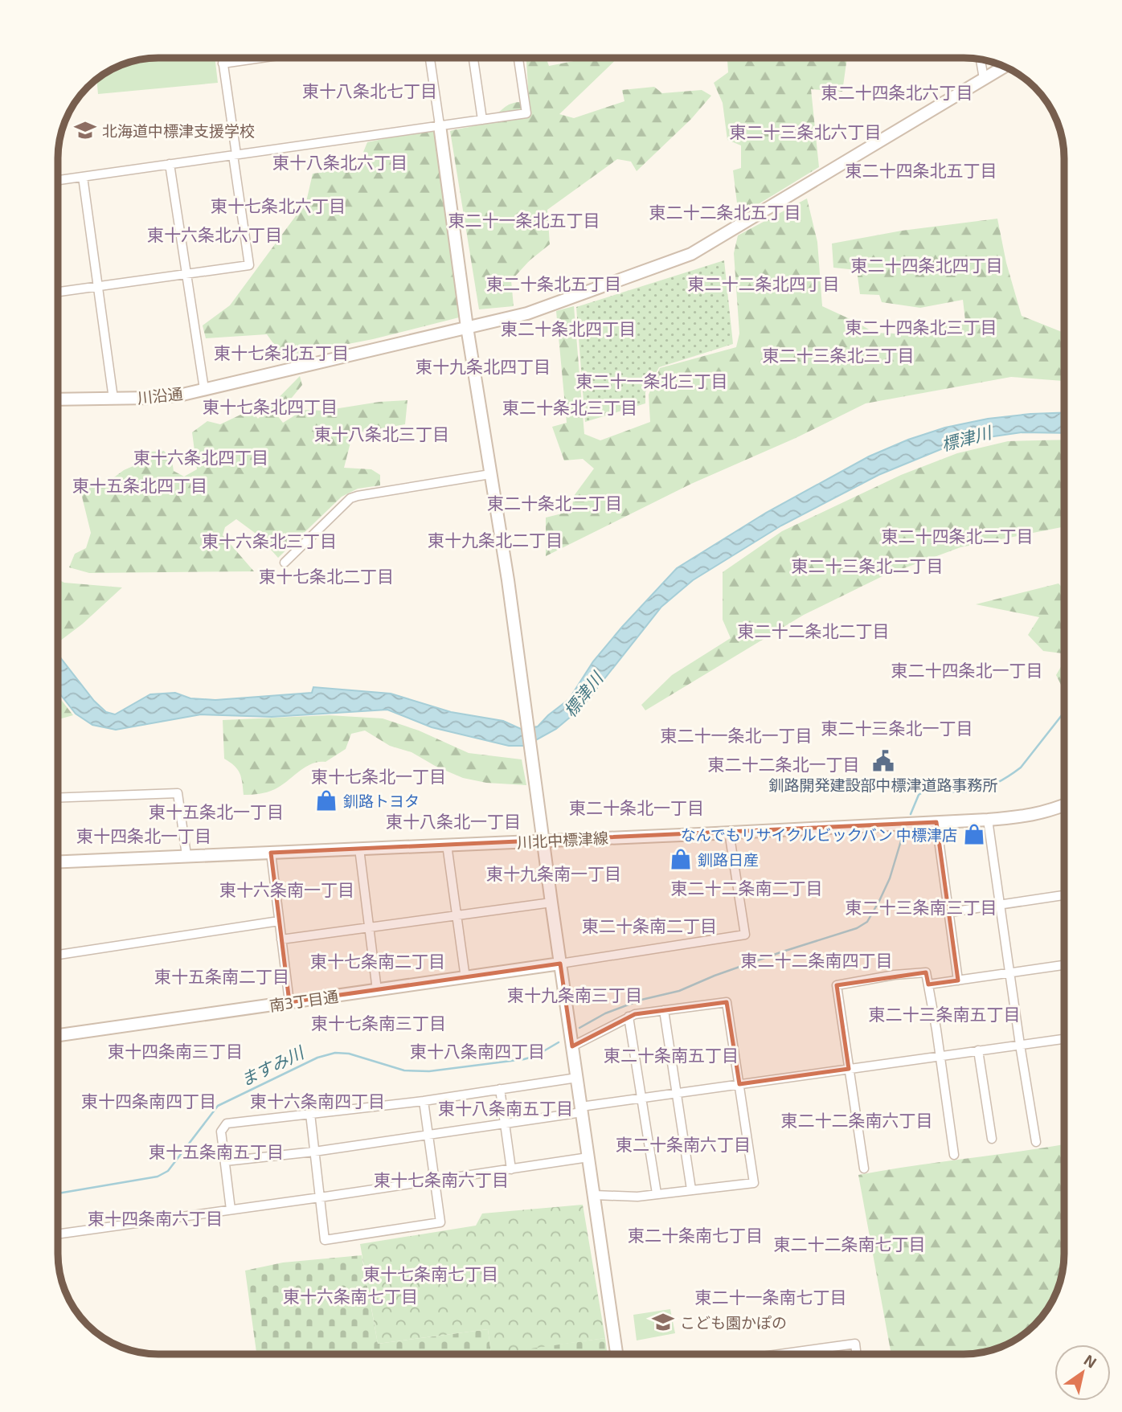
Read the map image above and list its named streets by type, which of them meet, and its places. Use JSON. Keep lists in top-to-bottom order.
{
  "streets": {
    "street": ["川沿通", "川北中標津線", "南3丁目通"]
  },
  "districts": [
    "東十八条北七丁目",
    "東二十四条北六丁目",
    "東二十三条北六丁目",
    "東十八条北六丁目",
    "東二十四条北五丁目",
    "東十七条北六丁目",
    "東二十二条北五丁目",
    "東二十一条北五丁目",
    "東十六条北六丁目",
    "東二十四条北四丁目",
    "東二十条北五丁目",
    "東二十二条北四丁目",
    "東二十四条北三丁目",
    "東二十条北四丁目",
    "東十七条北五丁目",
    "東二十三条北三丁目",
    "東十九条北四丁目",
    "東二十一条北三丁目",
    "東十七条北四丁目",
    "東二十条北三丁目",
    "東十八条北三丁目",
    "東十六条北四丁目",
    "東十五条北四丁目",
    "東二十条北二丁目",
    "東二十四条北二丁目",
    "東十九条北二丁目",
    "東十六条北三丁目",
    "東二十三条北二丁目",
    "東十七条北二丁目",
    "東二十二条北二丁目",
    "東二十四条北一丁目",
    "東二十三条北一丁目",
    "東二十一条北一丁目",
    "東二十二条北一丁目",
    "東十七条北一丁目",
    "東二十条北一丁目",
    "東十五条北一丁目",
    "東十八条北一丁目",
    "東十四条北一丁目",
    "東十九条南一丁目",
    "東二十二条南二丁目",
    "東十六条南一丁目",
    "東二十三条南三丁目",
    "東二十条南二丁目",
    "東二十二条南四丁目",
    "東十七条南二丁目",
    "東十五条南二丁目",
    "東十九条南三丁目",
    "東二十三条南五丁目",
    "東十七条南三丁目",
    "東十四条南三丁目",
    "東十八条南四丁目",
    "東二十条南五丁目",
    "東十四条南四丁目",
    "東十六条南四丁目",
    "東十八条南五丁目",
    "東二十二条南六丁目",
    "東二十条南六丁目",
    "東十五条南五丁目",
    "東十七条南六丁目",
    "東十四条南六丁目",
    "東二十条南七丁目",
    "東二十二条南七丁目",
    "東十七条南七丁目",
    "東十六条南七丁目",
    "東二十一条南七丁目"
  ],
  "water": ["標津川", "ますみ川"],
  "places": {
    "school or university": ["北海道中標津支援学校", "こども園かぽの"],
    "public building": ["釧路開発建設部中標津道路事務所"],
    "shop": ["釧路トヨタ", "なんでもリサイクルビックバン 中標津店", "釧路日産"]
  },
  "north": "top right"
}
